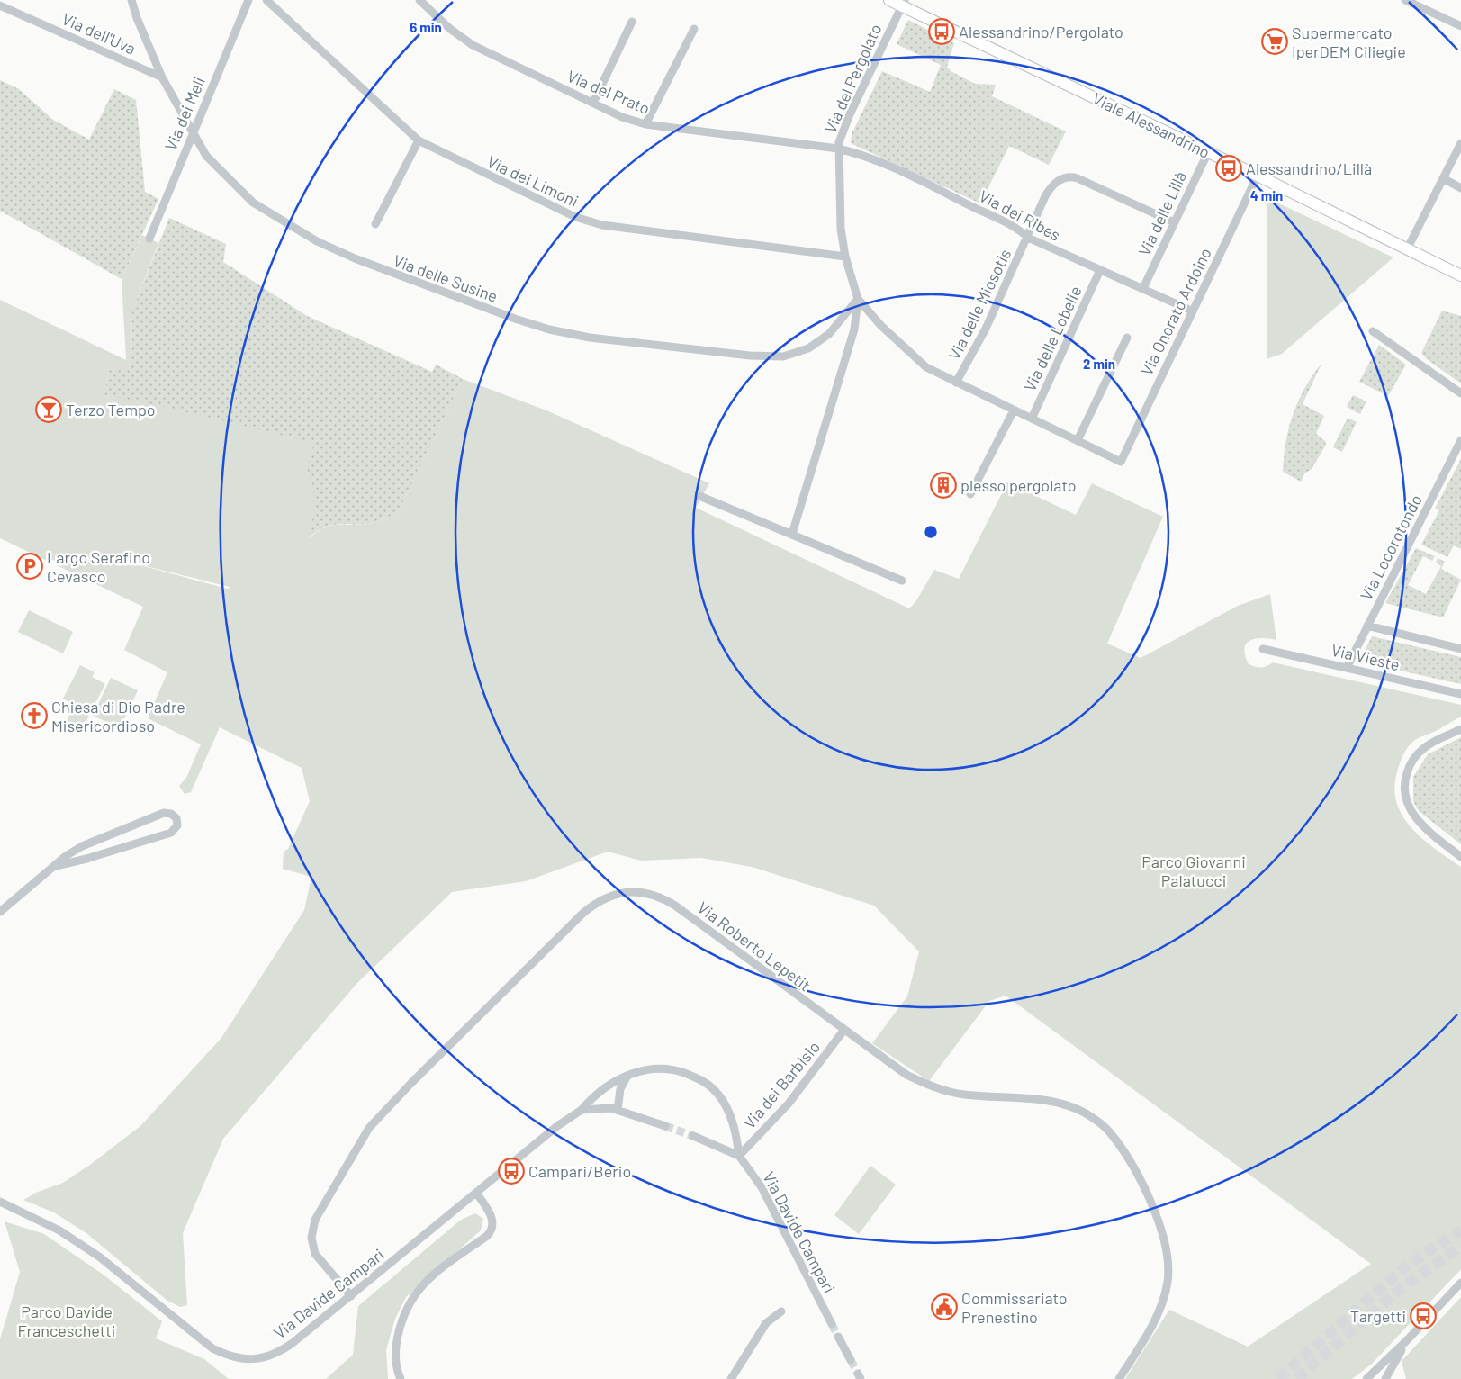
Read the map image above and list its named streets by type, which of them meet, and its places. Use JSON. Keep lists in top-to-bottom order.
{
  "streets": {
    "street": [
      "Via dell'Uva",
      "Via del Pergolato",
      "Via del Prato",
      "Via dei Meli",
      "Viale Alessandrino",
      "Via dei Limoni",
      "Via delle Lillà",
      "Via dei Ribes",
      "Via delle Susine",
      "Via delle Miosotis",
      "Via Onorato Ardoino",
      "Via delle Lobelie",
      "Via Locorotondo",
      "Via Vieste",
      "Via Roberto Lepetit",
      "Via dei Barbisio",
      "Via Davide Campari"
    ]
  },
  "crossings": [
    ["Via dell'Uva", "Via delle Susine"],
    ["Via del Pergolato", "Via del Prato"],
    ["Via del Pergolato", "Viale Alessandrino"],
    ["Via del Pergolato", "Via dei Limoni"],
    ["Via del Pergolato", "Via dei Ribes"],
    ["Via del Pergolato", "Via delle Susine"],
    ["Via del Pergolato", "Via delle Miosotis"],
    ["Via del Pergolato", "Via Onorato Ardoino"],
    ["Via del Pergolato", "Via delle Lobelie"],
    ["Via del Prato", "Via dei Ribes"],
    ["Via dei Meli", "Via delle Susine"],
    ["Viale Alessandrino", "Via delle Lillà"],
    ["Viale Alessandrino", "Via Onorato Ardoino"],
    ["Via delle Lillà", "Via dei Ribes"],
    ["Via delle Lillà", "Via delle Miosotis"],
    ["Via dei Ribes", "Via delle Miosotis"],
    ["Via dei Ribes", "Via delle Lobelie"],
    ["Via Locorotondo", "Via Vieste"],
    ["Via Roberto Lepetit", "Via dei Barbisio"],
    ["Via Roberto Lepetit", "Via Davide Campari"],
    ["Via dei Barbisio", "Via Davide Campari"]
  ],
  "parks": ["Parco Giovanni Palatucci", "Parco Davide Franceschetti"],
  "places": {
    "bus stop": [
      "Alessandrino/Pergolato",
      "Alessandrino/Lillà",
      "Campari/Berio",
      "Targetti"
    ],
    "supermarket": ["Supermercato IperDEM Ciliegie"],
    "bar": ["Terzo Tempo"],
    "building": ["plesso pergolato"],
    "parking": ["Largo Serafino Cevasco"],
    "church": ["Chiesa di Dio Padre Misericordioso"],
    "public building": ["Commissariato Prenestino"]
  },
  "rings": ["6 min", "4 min", "2 min"]
}
